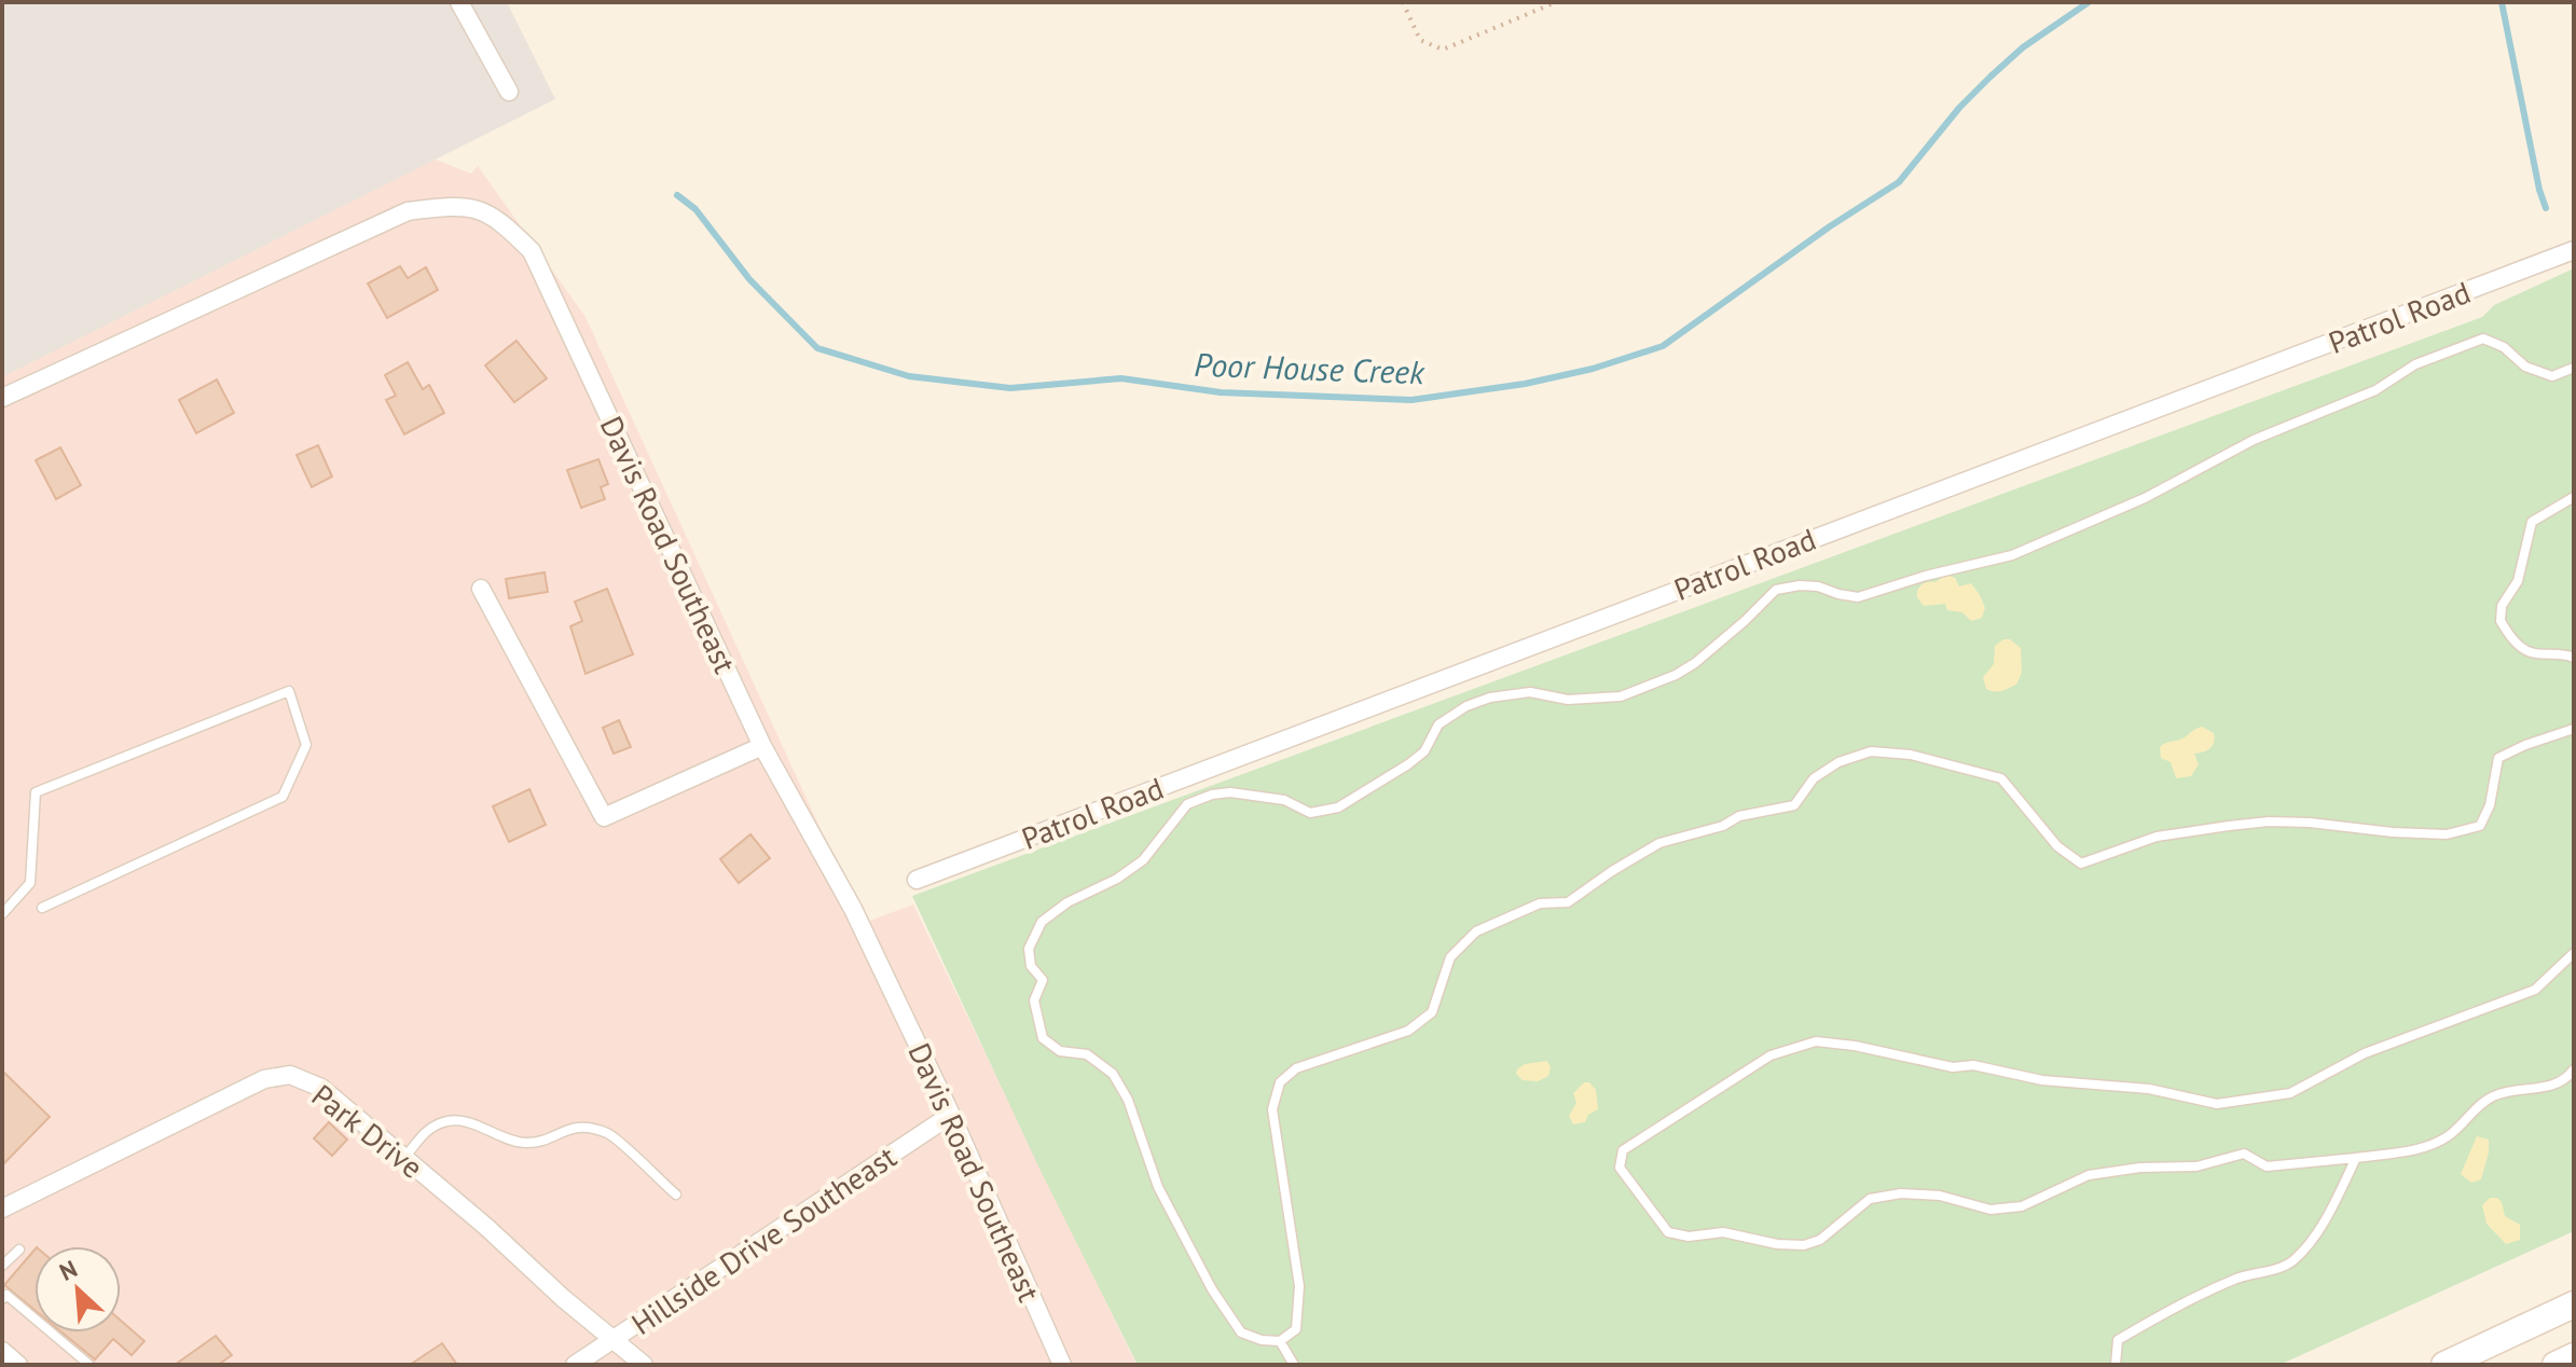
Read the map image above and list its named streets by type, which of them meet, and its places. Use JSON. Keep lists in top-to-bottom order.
{
  "streets": {
    "street": [
      "Patrol Road",
      "Davis Road Southeast",
      "Park Drive",
      "Hillside Drive Southeast"
    ]
  },
  "crossings": [
    ["Davis Road Southeast", "Hillside Drive Southeast"],
    ["Park Drive", "Hillside Drive Southeast"]
  ],
  "water": ["Poor House Creek"],
  "north": "top left"
}
